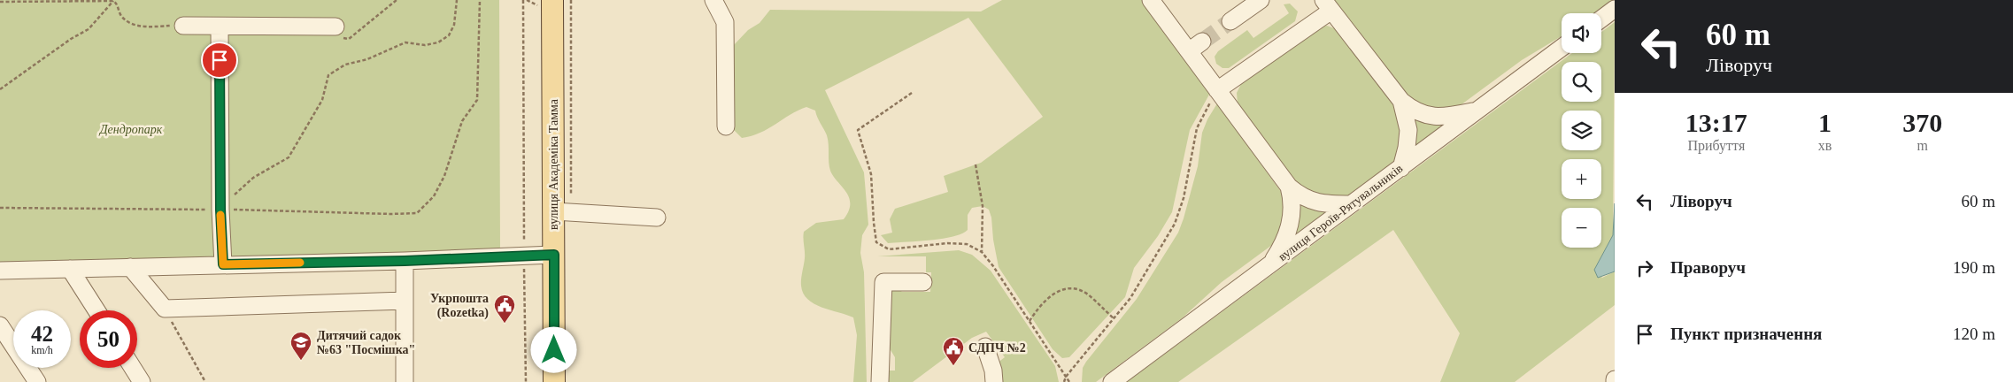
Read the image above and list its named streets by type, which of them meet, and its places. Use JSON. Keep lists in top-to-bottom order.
{
  "streets": {
    "main road": ["вулиця Академіка Тамма"],
    "street": ["вулиця Героїв-Рятувальників"]
  },
  "parks": ["Дендропарк"],
  "places": {
    "public building": ["Укрпошта (Rozetka)", "СДПЧ №2"],
    "school or university": ["Дитячий садок №63 \"Посмішка\""]
  },
  "page": {
    "turn": ["60 m", "Ліворуч"],
    "map_buttons": ["+", "−"],
    "eta": [
      "13:17",
      "Прибуття",
      "1",
      "хв",
      "370",
      "m"
    ],
    "list": [
      {
        "name": "Ліворуч",
        "value": "60 m"
      },
      {
        "name": "Праворуч",
        "value": "190 m"
      },
      {
        "name": "Пункт призначення",
        "value": "120 m"
      }
    ],
    "speed": "42 km/h",
    "limit": "50"
  }
}
